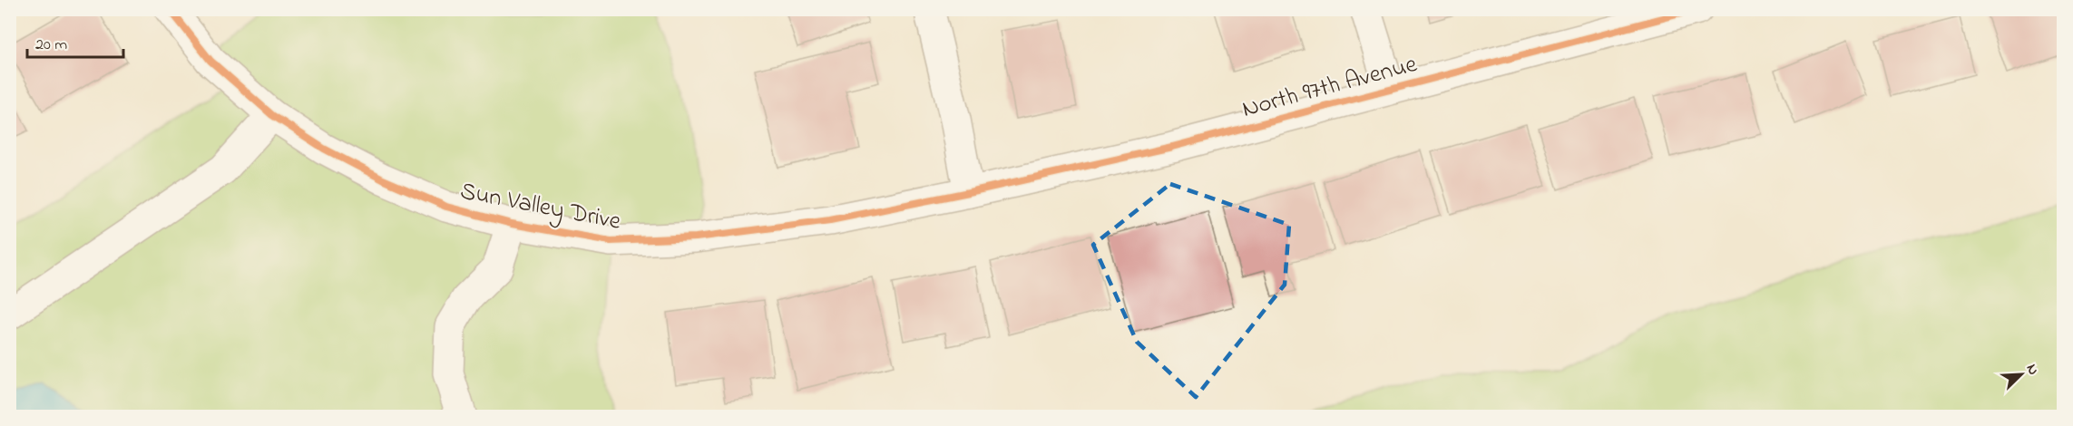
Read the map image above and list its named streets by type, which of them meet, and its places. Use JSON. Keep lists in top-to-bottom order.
{
  "streets": {
    "street": ["North 97th Avenue", "Sun Valley Drive"]
  },
  "crossings": [
    ["North 97th Avenue", "Sun Valley Drive"]
  ],
  "scale_bar": "20 m",
  "north": "top right"
}
